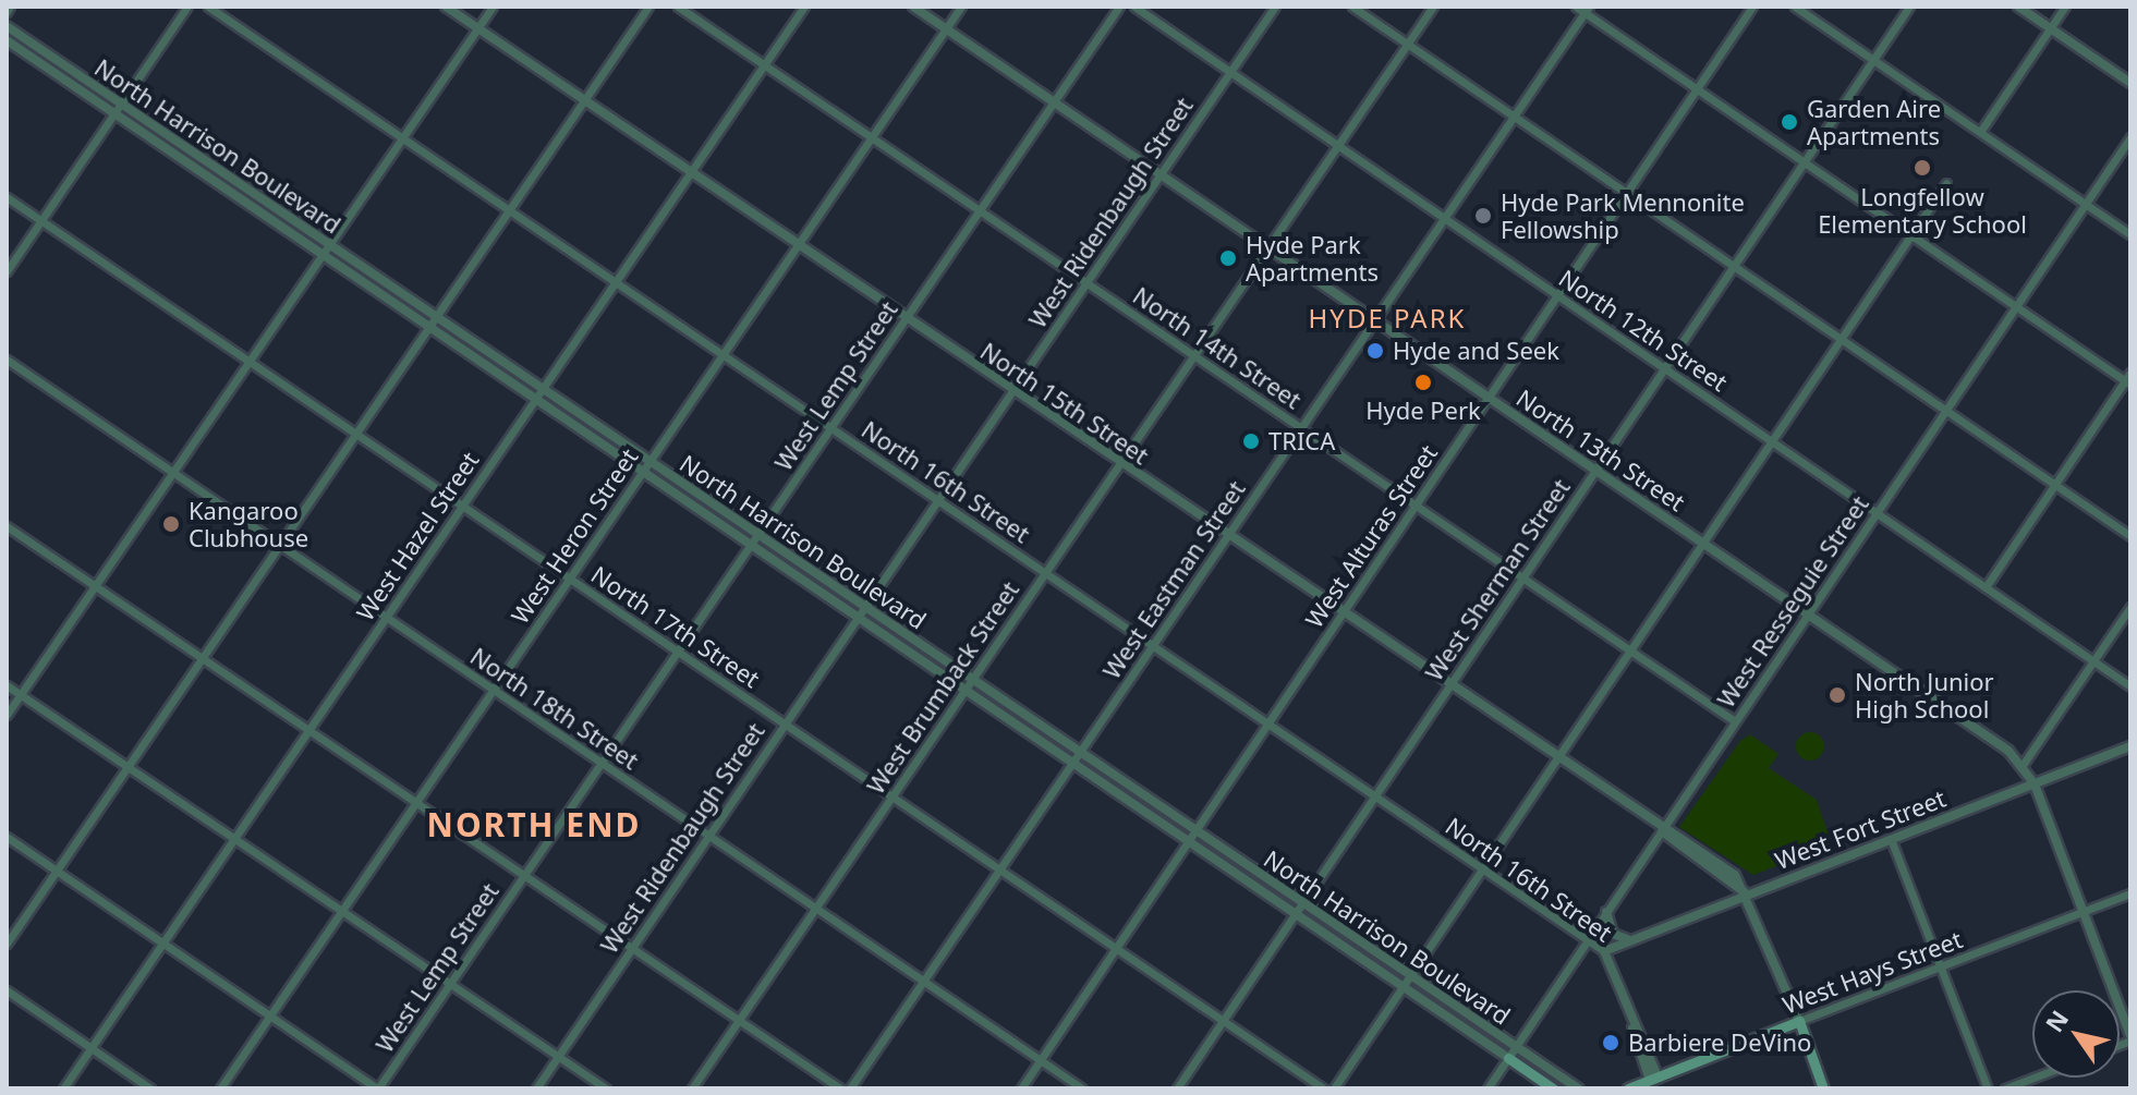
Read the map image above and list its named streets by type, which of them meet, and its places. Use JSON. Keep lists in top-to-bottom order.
{
  "streets": {
    "main road": ["North Harrison Boulevard", "North 16th Street", "West Hays Street"],
    "street": [
      "West Ridenbaugh Street",
      "North 12th Street",
      "North 14th Street",
      "West Lemp Street",
      "North 15th Street",
      "North 13th Street",
      "West Hazel Street",
      "West Heron Street",
      "West Alturas Street",
      "West Eastman Street",
      "West Sherman Street",
      "West Resseguie Street",
      "North 17th Street",
      "West Brumback Street",
      "North 18th Street",
      "West Fort Street"
    ]
  },
  "crossings": [
    ["North Harrison Boulevard", "West Ridenbaugh Street"],
    ["North Harrison Boulevard", "West Lemp Street"],
    ["North Harrison Boulevard", "West Hazel Street"],
    ["North Harrison Boulevard", "West Heron Street"],
    ["North Harrison Boulevard", "West Alturas Street"],
    ["North Harrison Boulevard", "West Eastman Street"],
    ["North Harrison Boulevard", "West Sherman Street"],
    ["North Harrison Boulevard", "West Resseguie Street"],
    ["North Harrison Boulevard", "West Brumback Street"],
    ["West Ridenbaugh Street", "North 12th Street"],
    ["West Ridenbaugh Street", "North 14th Street"],
    ["West Ridenbaugh Street", "North 15th Street"],
    ["West Ridenbaugh Street", "North 13th Street"],
    ["West Ridenbaugh Street", "North 16th Street"],
    ["West Ridenbaugh Street", "North 17th Street"],
    ["West Ridenbaugh Street", "North 18th Street"],
    ["North 12th Street", "West Alturas Street"],
    ["North 12th Street", "West Eastman Street"],
    ["North 12th Street", "West Sherman Street"],
    ["North 12th Street", "West Resseguie Street"],
    ["North 12th Street", "West Brumback Street"],
    ["North 14th Street", "West Lemp Street"],
    ["North 14th Street", "West Hazel Street"],
    ["North 14th Street", "West Heron Street"],
    ["North 14th Street", "West Alturas Street"],
    ["North 14th Street", "West Eastman Street"],
    ["North 14th Street", "West Sherman Street"],
    ["North 14th Street", "West Resseguie Street"],
    ["North 14th Street", "West Brumback Street"],
    ["West Lemp Street", "North 15th Street"],
    ["West Lemp Street", "North 13th Street"],
    ["West Lemp Street", "North 16th Street"],
    ["West Lemp Street", "North 17th Street"],
    ["West Lemp Street", "North 18th Street"],
    ["North 15th Street", "West Hazel Street"],
    ["North 15th Street", "West Heron Street"],
    ["North 15th Street", "West Alturas Street"],
    ["North 15th Street", "West Eastman Street"],
    ["North 15th Street", "West Sherman Street"],
    ["North 15th Street", "West Resseguie Street"],
    ["North 15th Street", "West Brumback Street"],
    ["North 15th Street", "West Fort Street"],
    ["North 13th Street", "West Heron Street"],
    ["North 13th Street", "West Alturas Street"],
    ["North 13th Street", "West Eastman Street"],
    ["North 13th Street", "West Sherman Street"],
    ["North 13th Street", "West Resseguie Street"],
    ["North 13th Street", "West Brumback Street"],
    ["North 13th Street", "West Fort Street"],
    ["North 13th Street", "West Hays Street"],
    ["North 16th Street", "West Hazel Street"],
    ["North 16th Street", "West Heron Street"],
    ["North 16th Street", "West Alturas Street"],
    ["North 16th Street", "West Eastman Street"],
    ["North 16th Street", "West Sherman Street"],
    ["North 16th Street", "West Resseguie Street"],
    ["North 16th Street", "West Brumback Street"],
    ["North 16th Street", "West Fort Street"],
    ["North 16th Street", "West Hays Street"],
    ["West Hazel Street", "North 17th Street"],
    ["West Hazel Street", "North 18th Street"],
    ["West Heron Street", "North 17th Street"],
    ["West Heron Street", "North 18th Street"],
    ["West Alturas Street", "North 17th Street"],
    ["West Alturas Street", "North 18th Street"],
    ["West Eastman Street", "North 17th Street"],
    ["West Eastman Street", "North 18th Street"],
    ["West Sherman Street", "North 17th Street"],
    ["North 17th Street", "West Brumback Street"],
    ["West Brumback Street", "North 18th Street"]
  ],
  "districts": ["HYDE PARK", "NORTH END"],
  "places": [
    "Garden Aire Apartments",
    "Longfellow Elementary School",
    "Hyde Park Mennonite Fellowship",
    "Hyde Park Apartments",
    "Hyde and Seek",
    "Hyde Perk",
    "TRICA",
    "Kangaroo Clubhouse",
    "North Junior High School",
    "Barbiere DeVino"
  ],
  "north": "top left"
}
